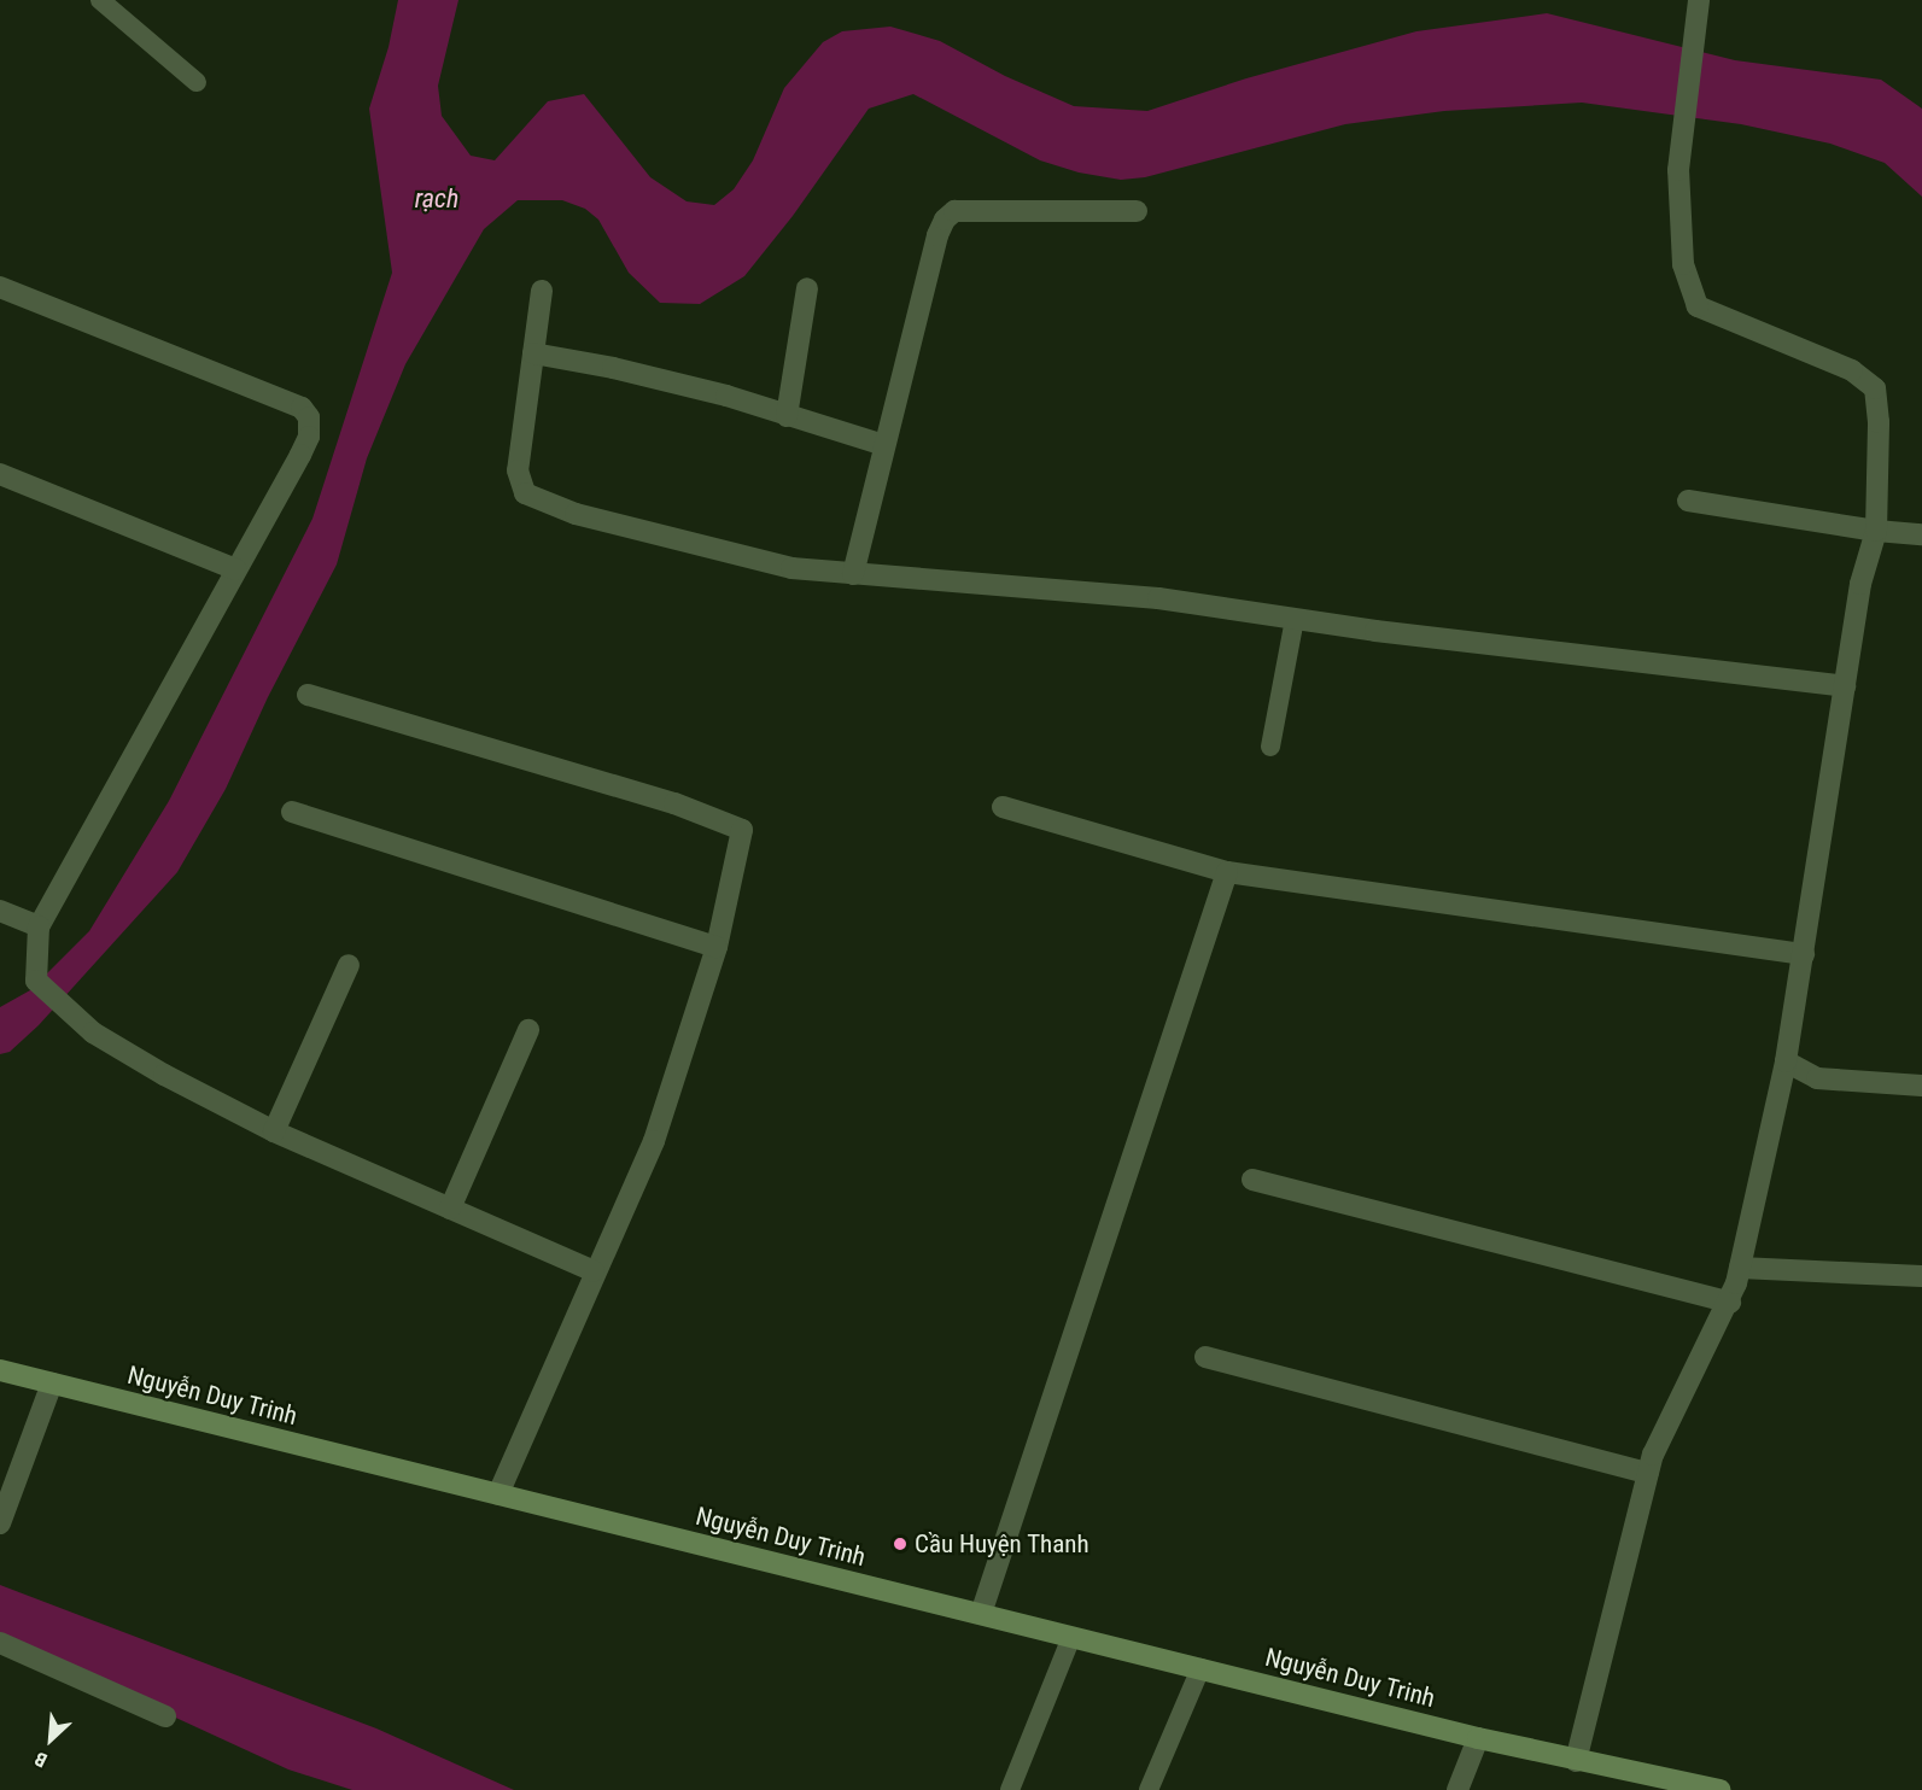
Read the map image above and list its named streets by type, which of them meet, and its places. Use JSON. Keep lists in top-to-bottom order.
{
  "streets": {
    "main road": ["Nguyễn Duy Trinh"]
  },
  "water": ["rạch"],
  "places": ["Cầu Huyện Thanh"],
  "north": "bottom left"
}
